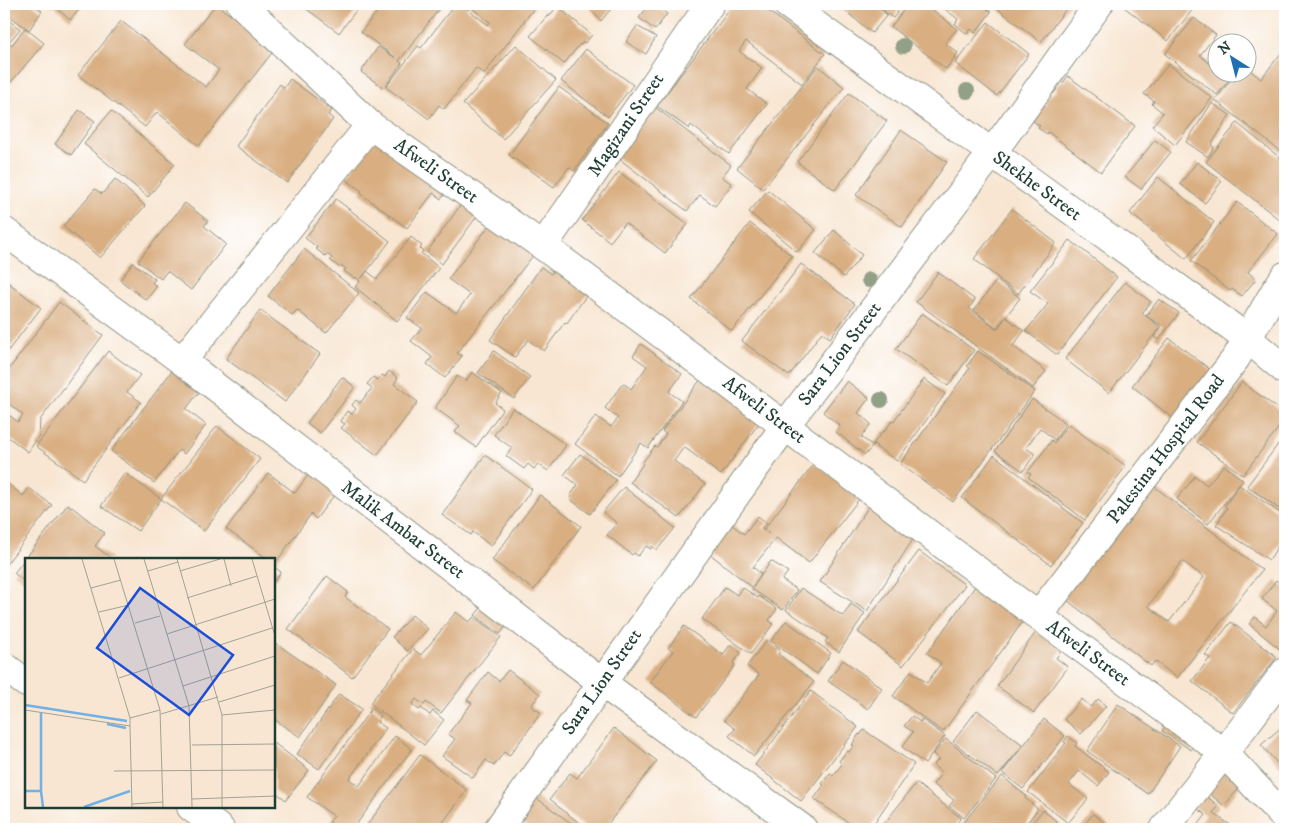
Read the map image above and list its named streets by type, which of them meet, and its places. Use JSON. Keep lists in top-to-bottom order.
{
  "streets": {
    "street": [
      "Magizani Street",
      "Afweli Street",
      "Shekhe Street",
      "Sara Lion Street",
      "Palestina Hospital Road",
      "Malik Ambar Street"
    ]
  },
  "crossings": [
    ["Magizani Street", "Afweli Street"],
    ["Afweli Street", "Sara Lion Street"],
    ["Afweli Street", "Palestina Hospital Road"],
    ["Shekhe Street", "Sara Lion Street"],
    ["Shekhe Street", "Palestina Hospital Road"],
    ["Sara Lion Street", "Malik Ambar Street"]
  ],
  "north": "top left"
}
